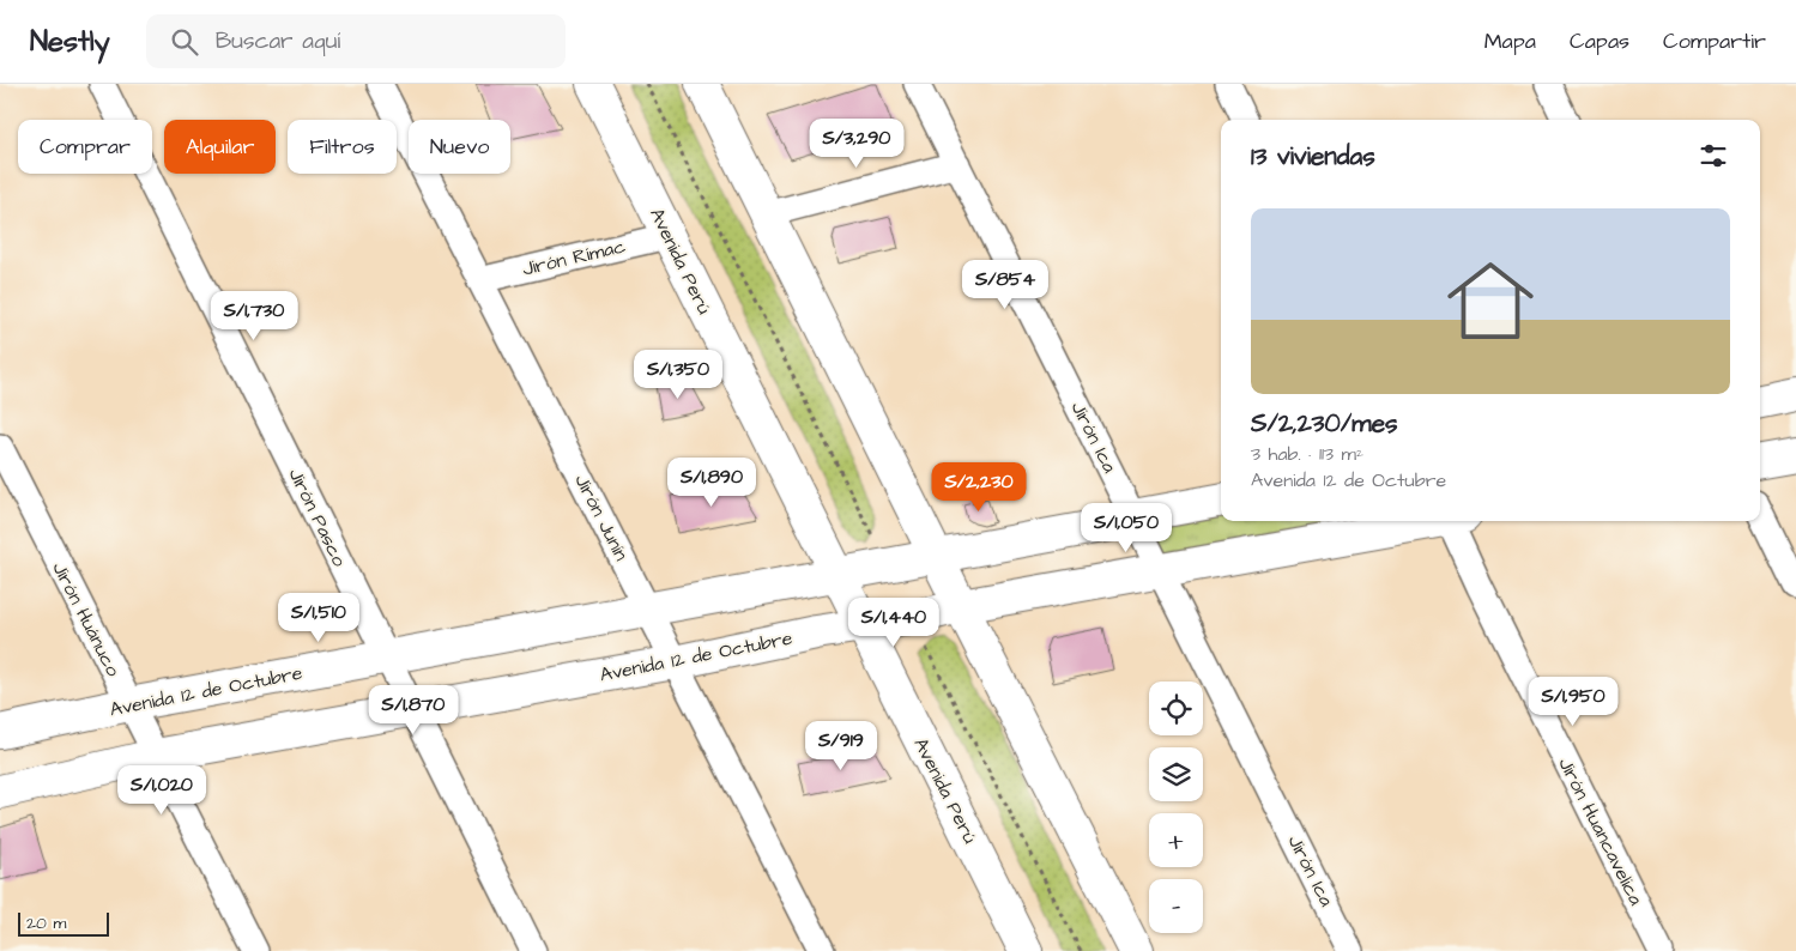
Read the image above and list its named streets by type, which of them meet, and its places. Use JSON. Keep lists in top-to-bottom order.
{
  "streets": {
    "main road": ["Avenida Perú", "Avenida 12 de Octubre"],
    "street": [
      "Jirón Rímac",
      "Jirón Ica",
      "Jirón Pasco",
      "Jirón Junín",
      "Jirón Huánuco",
      "Jirón Huancavelica"
    ]
  },
  "crossings": [
    ["Jirón Rímac", "Avenida Perú"],
    ["Jirón Rímac", "Jirón Junín"],
    ["Avenida Perú", "Avenida 12 de Octubre"],
    ["Jirón Ica", "Avenida 12 de Octubre"],
    ["Jirón Pasco", "Avenida 12 de Octubre"],
    ["Jirón Junín", "Avenida 12 de Octubre"],
    ["Jirón Huánuco", "Avenida 12 de Octubre"]
  ],
  "scale_bar": "20 m",
  "page": {
    "header": "Nestly",
    "search": "Buscar aquí",
    "nav": ["Mapa", "Capas", "Compartir"],
    "price": [
      "S/3,290",
      "S/854",
      "S/1,730",
      "S/1,350",
      "S/1,890",
      "S/2,230",
      "S/1,050",
      "S/1,510",
      "S/1,440",
      "S/1,950",
      "S/1,870",
      "S/919",
      "S/1,020"
    ],
    "chip": [
      "Comprar",
      "Alquilar",
      "Filtros",
      "Nuevo"
    ],
    "heading": "13 viviendas",
    "list": [
      {
        "name": "S/2,230/mes",
        "note": "3 hab. · 113 m² · Avenida 12 de Octubre"
      }
    ],
    "map_buttons": ["+", "−"],
    "scale": "20 m"
  }
}
